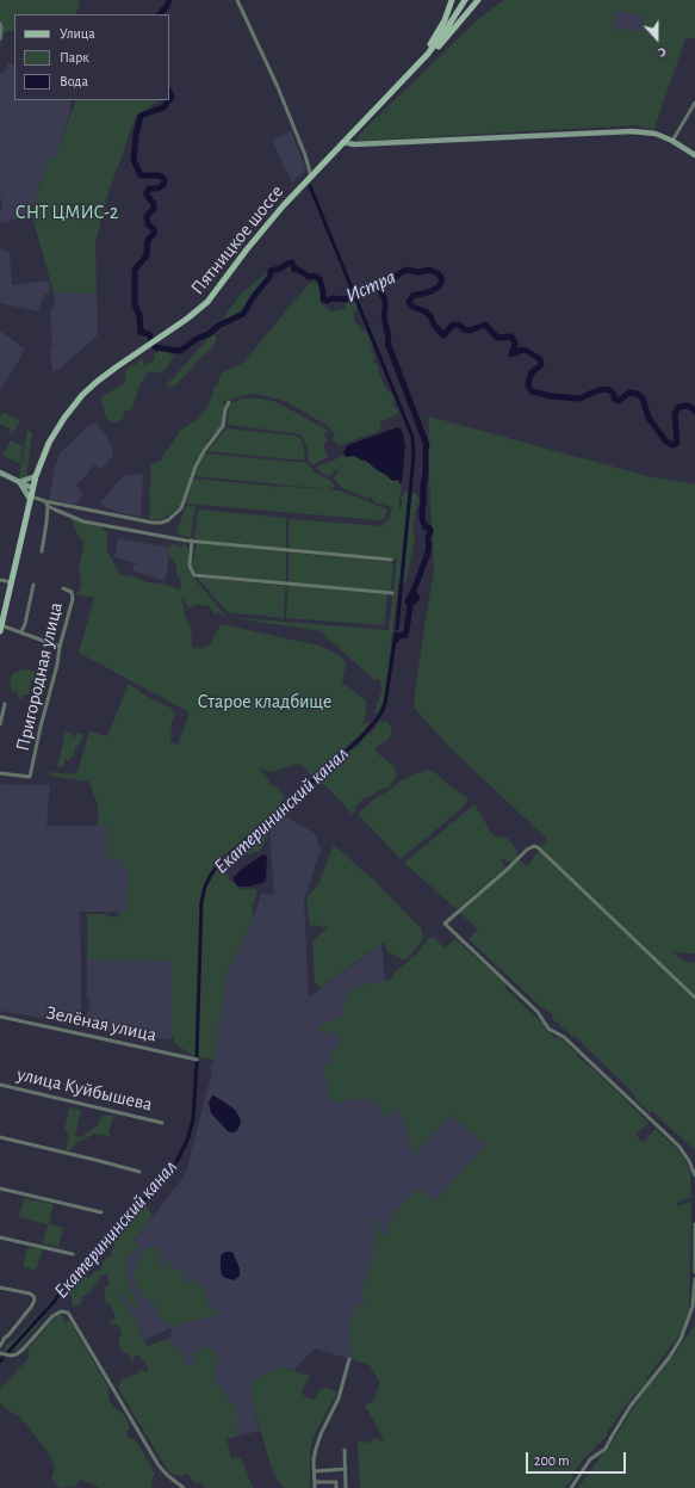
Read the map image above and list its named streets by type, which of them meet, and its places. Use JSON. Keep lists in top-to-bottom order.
{
  "streets": {
    "main road": ["Пятницкое шоссе"],
    "street": ["Пригородная улица", "Зелёная улица", "улица Куйбышева"]
  },
  "water": ["Истра", "Екатерининский канал"],
  "parks": ["СНТ ЦМИС-2", "Старое кладбище"],
  "legend": ["Улица", "Парк", "Вода"],
  "scale_bar": "200 m",
  "north": "bottom"
}
